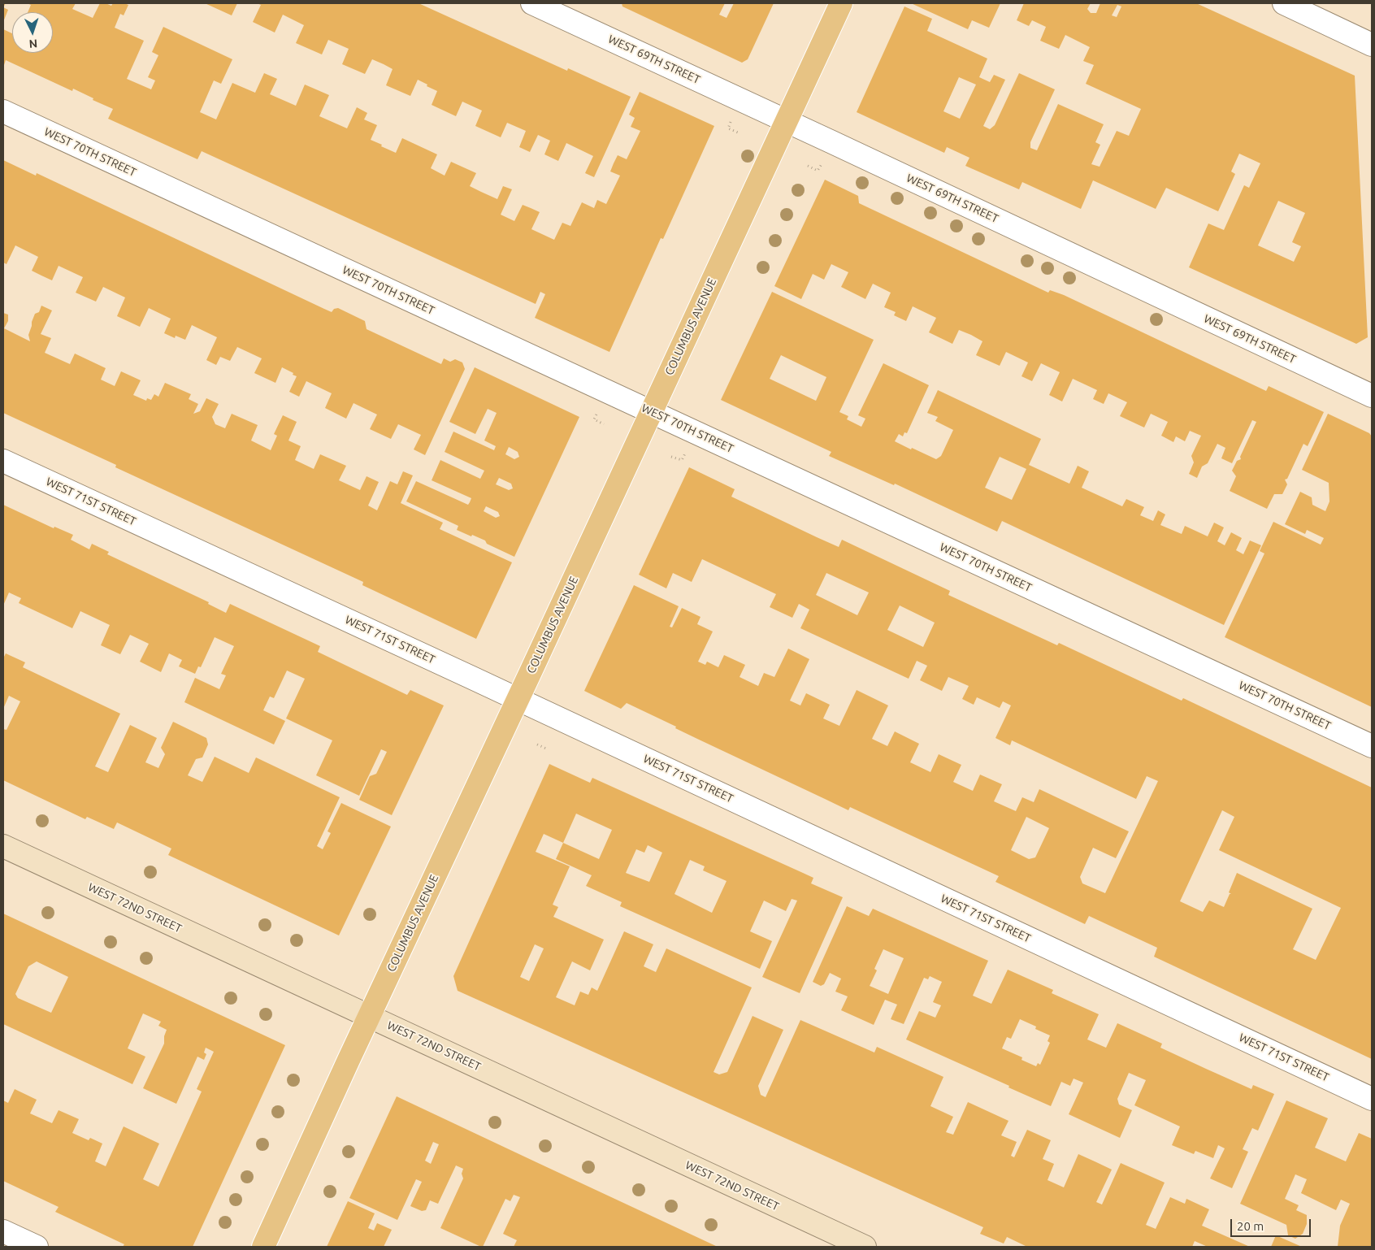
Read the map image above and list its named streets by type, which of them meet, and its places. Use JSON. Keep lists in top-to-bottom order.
{
  "streets": {
    "main road": ["COLUMBUS AVENUE", "WEST 72ND STREET"],
    "street": ["WEST 69TH STREET", "WEST 70TH STREET", "WEST 71ST STREET"]
  },
  "crossings": [
    ["WEST 69TH STREET", "COLUMBUS AVENUE"],
    ["WEST 70TH STREET", "COLUMBUS AVENUE"],
    ["COLUMBUS AVENUE", "WEST 71ST STREET"],
    ["COLUMBUS AVENUE", "WEST 72ND STREET"]
  ],
  "scale_bar": "20 m",
  "north": "bottom"
}
